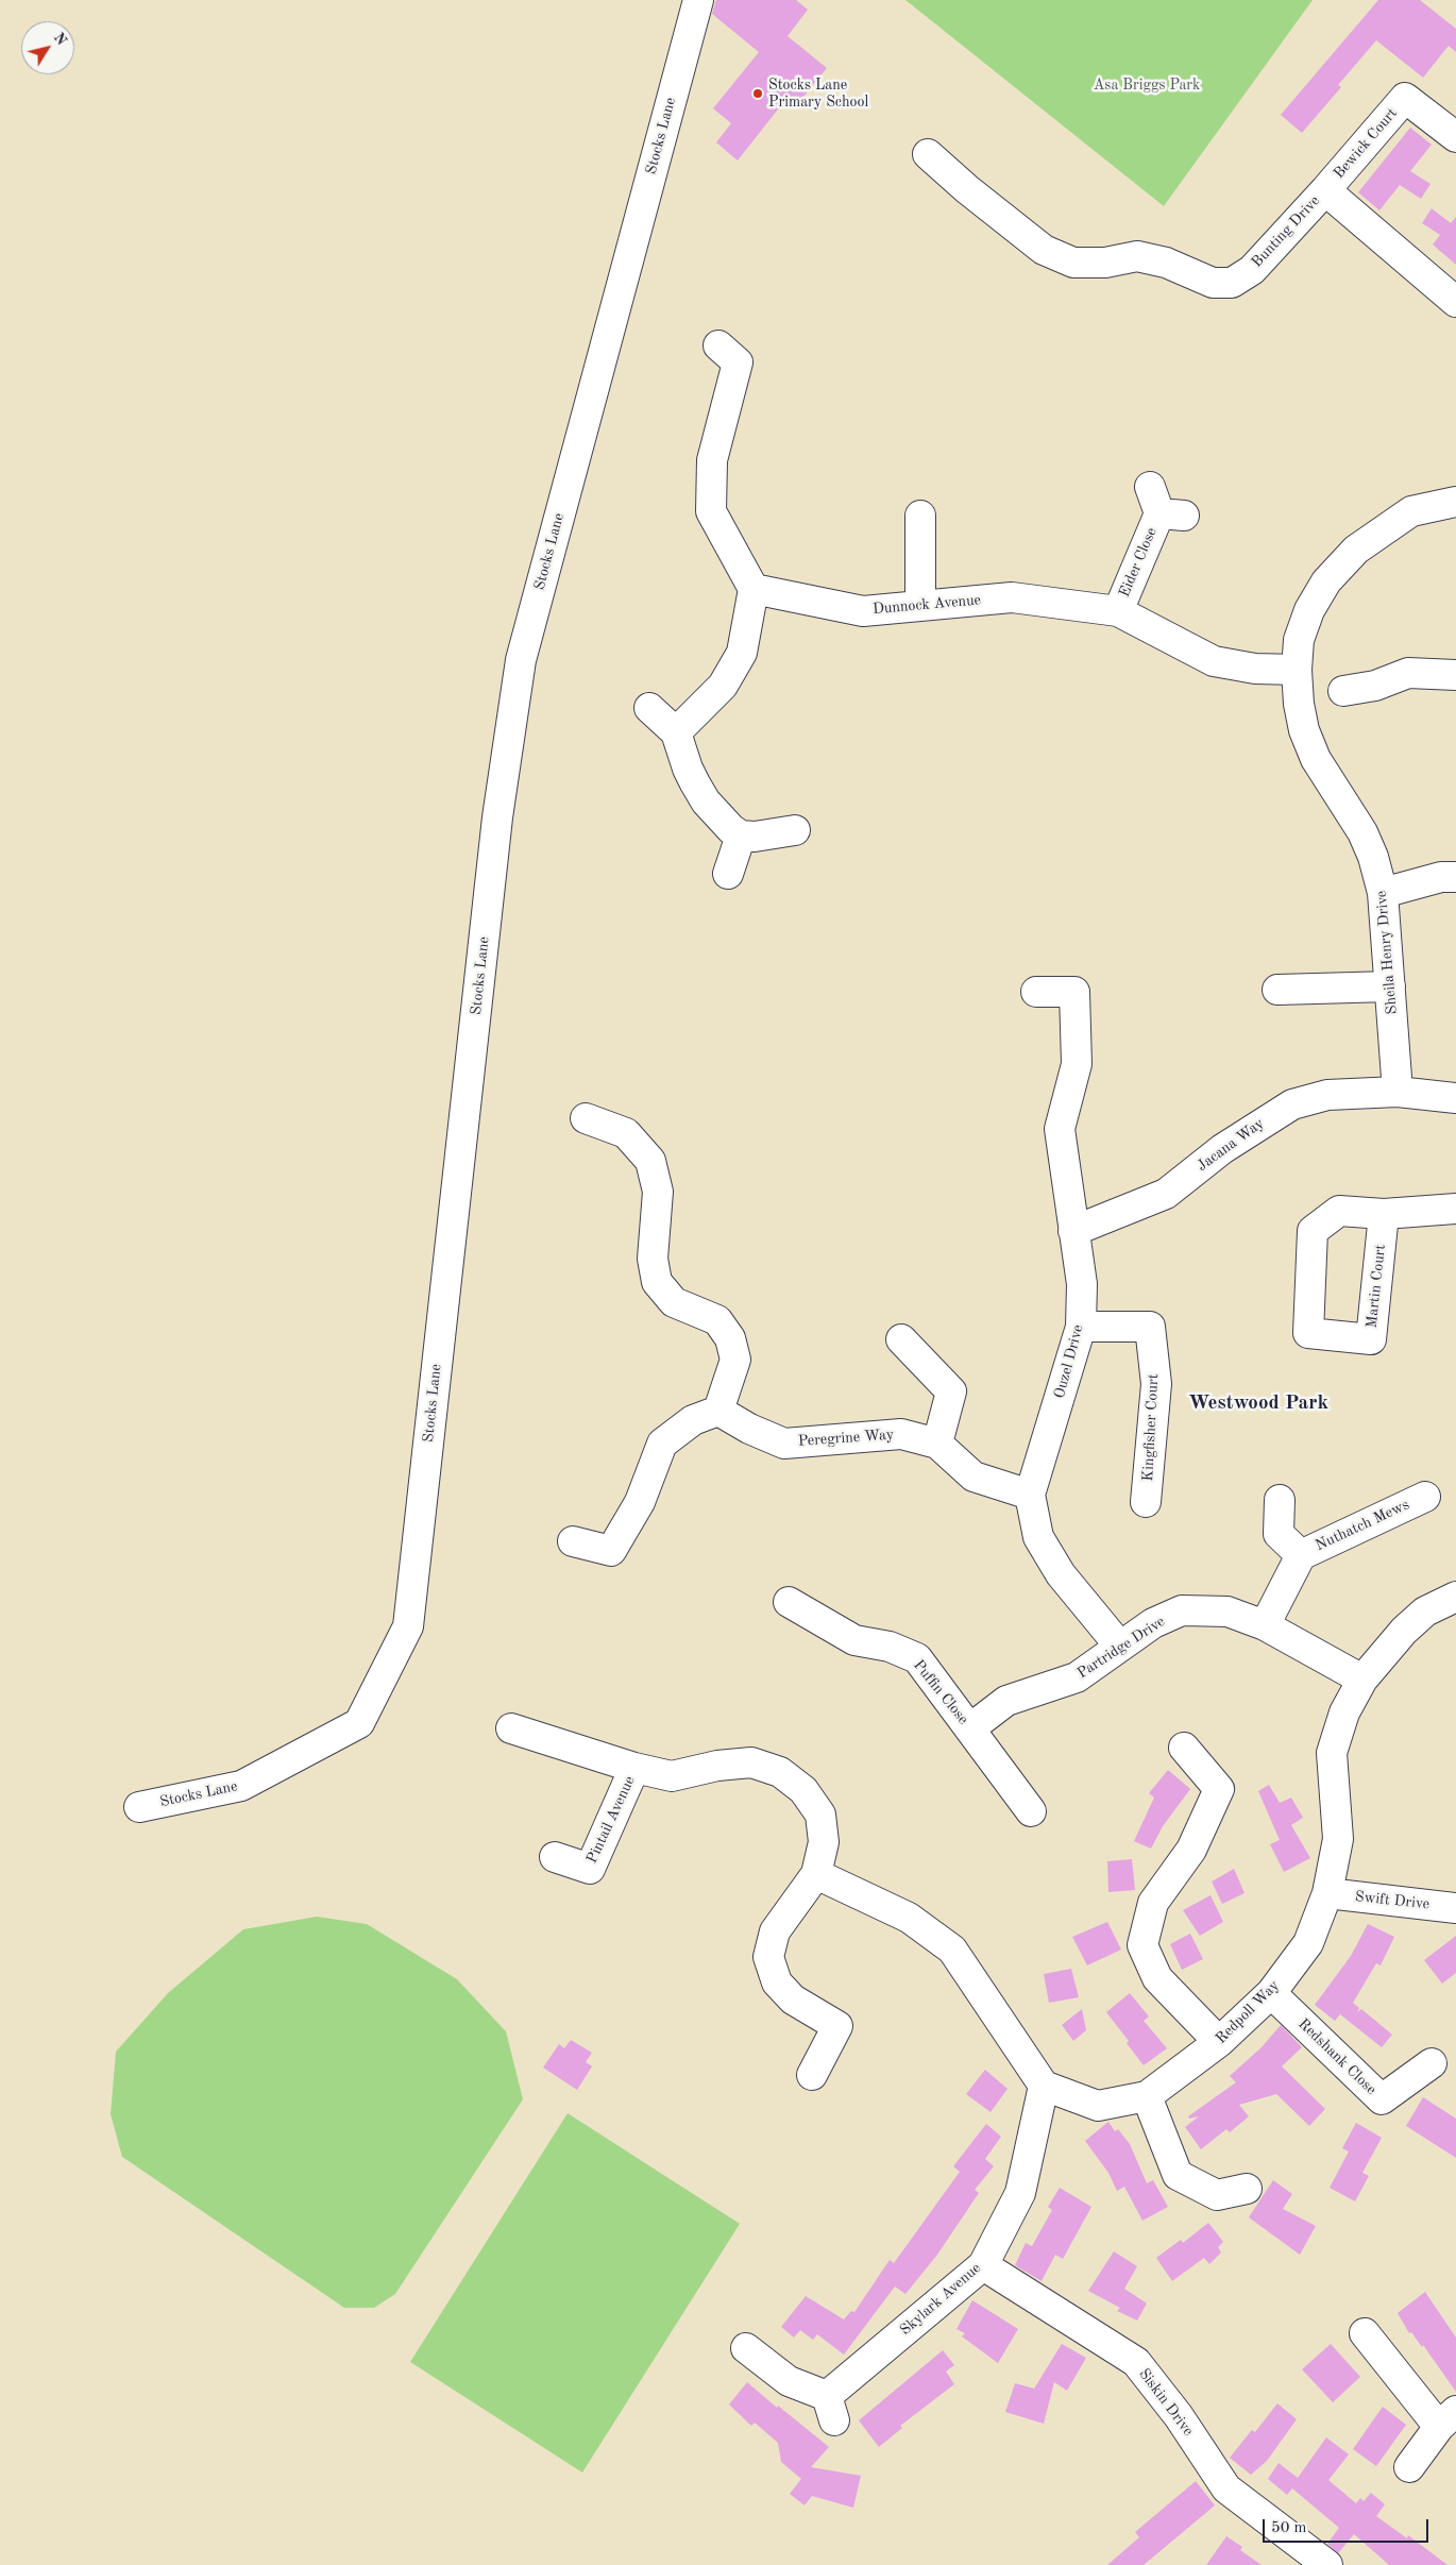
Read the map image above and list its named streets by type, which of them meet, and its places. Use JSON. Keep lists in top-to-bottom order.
{
  "streets": {
    "street": [
      "Stocks Lane",
      "Bewick Court",
      "Bunting Drive",
      "Eider Close",
      "Dunnock Avenue",
      "Sheila Henry Drive",
      "Jacana Way",
      "Martin Court",
      "Ouzel Drive",
      "Kingfisher Court",
      "Peregrine Way",
      "Nuthatch Mews",
      "Partridge Drive",
      "Puffin Close",
      "Pintail Avenue",
      "Swift Drive",
      "Redpoll Way",
      "Redshank Close",
      "Skylark Avenue",
      "Siskin Drive"
    ]
  },
  "crossings": [
    ["Bewick Court", "Bunting Drive"],
    ["Eider Close", "Dunnock Avenue"],
    ["Dunnock Avenue", "Sheila Henry Drive"],
    ["Sheila Henry Drive", "Jacana Way"],
    ["Jacana Way", "Ouzel Drive"],
    ["Ouzel Drive", "Kingfisher Court"],
    ["Ouzel Drive", "Peregrine Way"],
    ["Ouzel Drive", "Partridge Drive"],
    ["Nuthatch Mews", "Partridge Drive"],
    ["Partridge Drive", "Puffin Close"],
    ["Partridge Drive", "Redpoll Way"],
    ["Swift Drive", "Redpoll Way"],
    ["Redpoll Way", "Redshank Close"],
    ["Redpoll Way", "Skylark Avenue"],
    ["Skylark Avenue", "Siskin Drive"]
  ],
  "districts": ["Westwood Park"],
  "parks": ["Asa Briggs Park"],
  "places": ["Stocks Lane Primary School"],
  "scale_bar": "50 m",
  "north": "top right"
}
